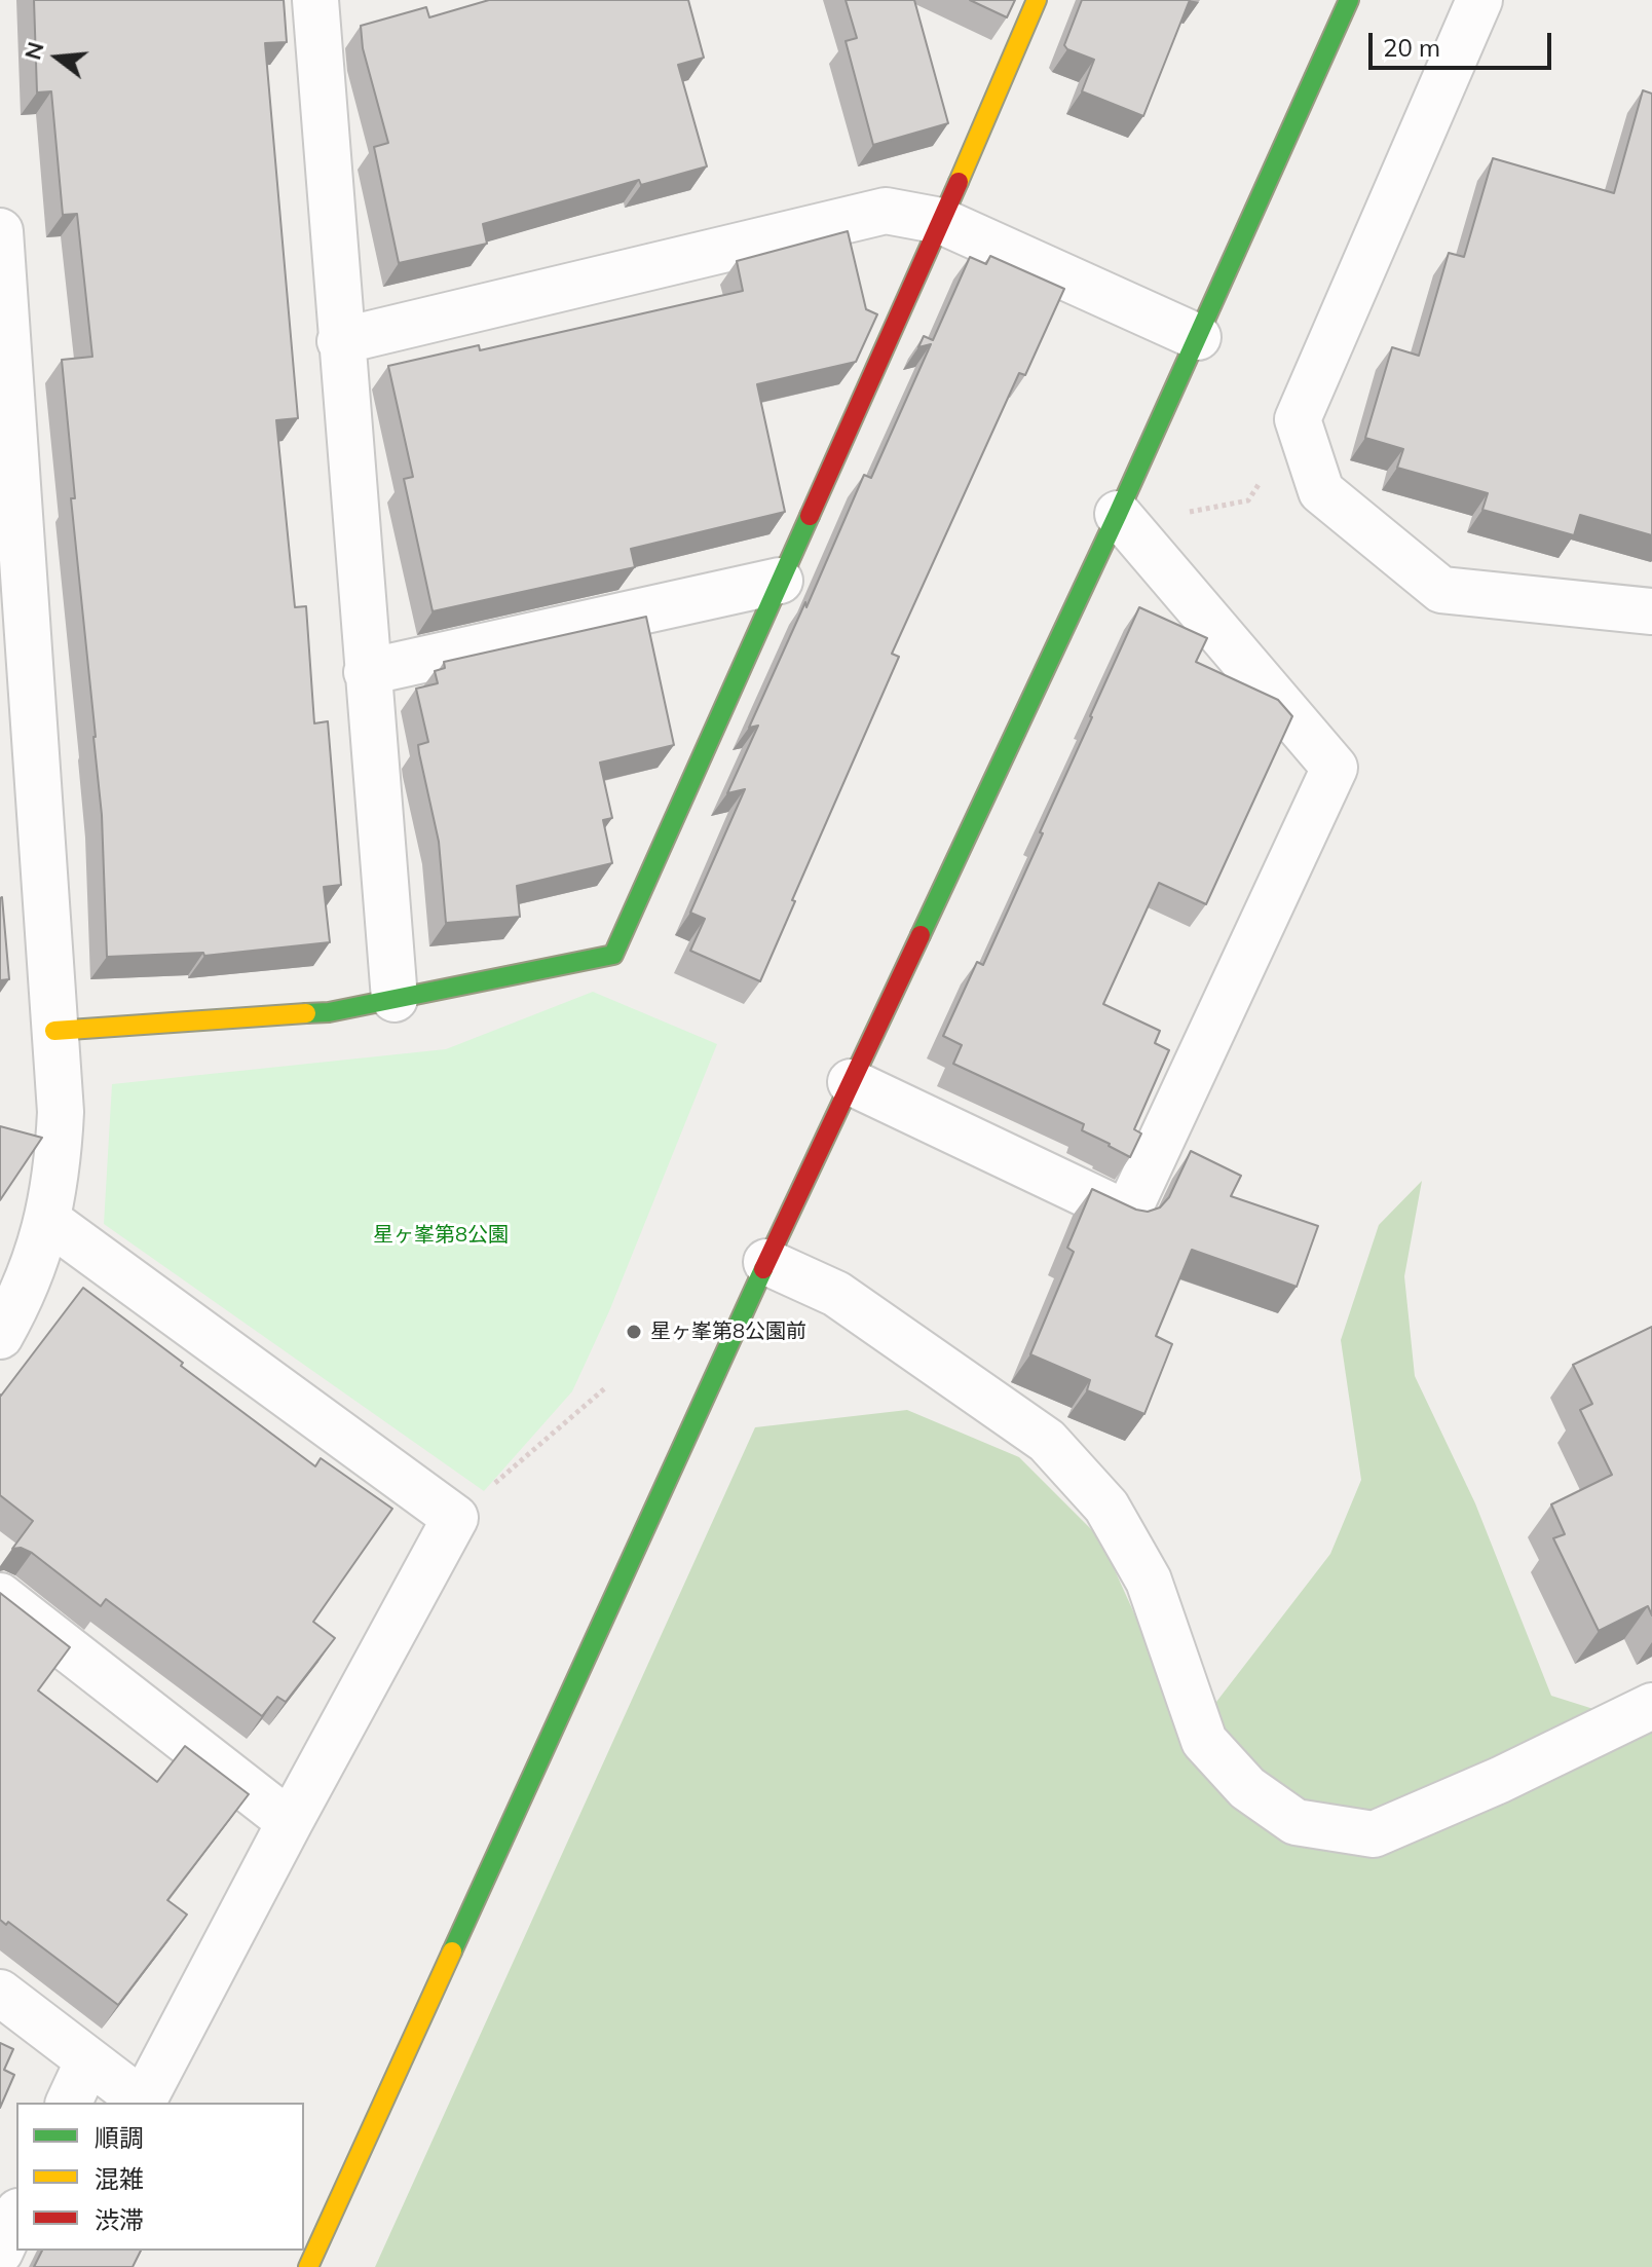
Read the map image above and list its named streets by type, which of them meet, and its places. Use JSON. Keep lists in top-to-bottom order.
{
  "parks": ["星ヶ峯第8公園"],
  "places": ["星ヶ峯第8公園前"],
  "legend": ["順調", "混雑", "渋滞"],
  "scale_bar": "20 m",
  "north": "left"
}
